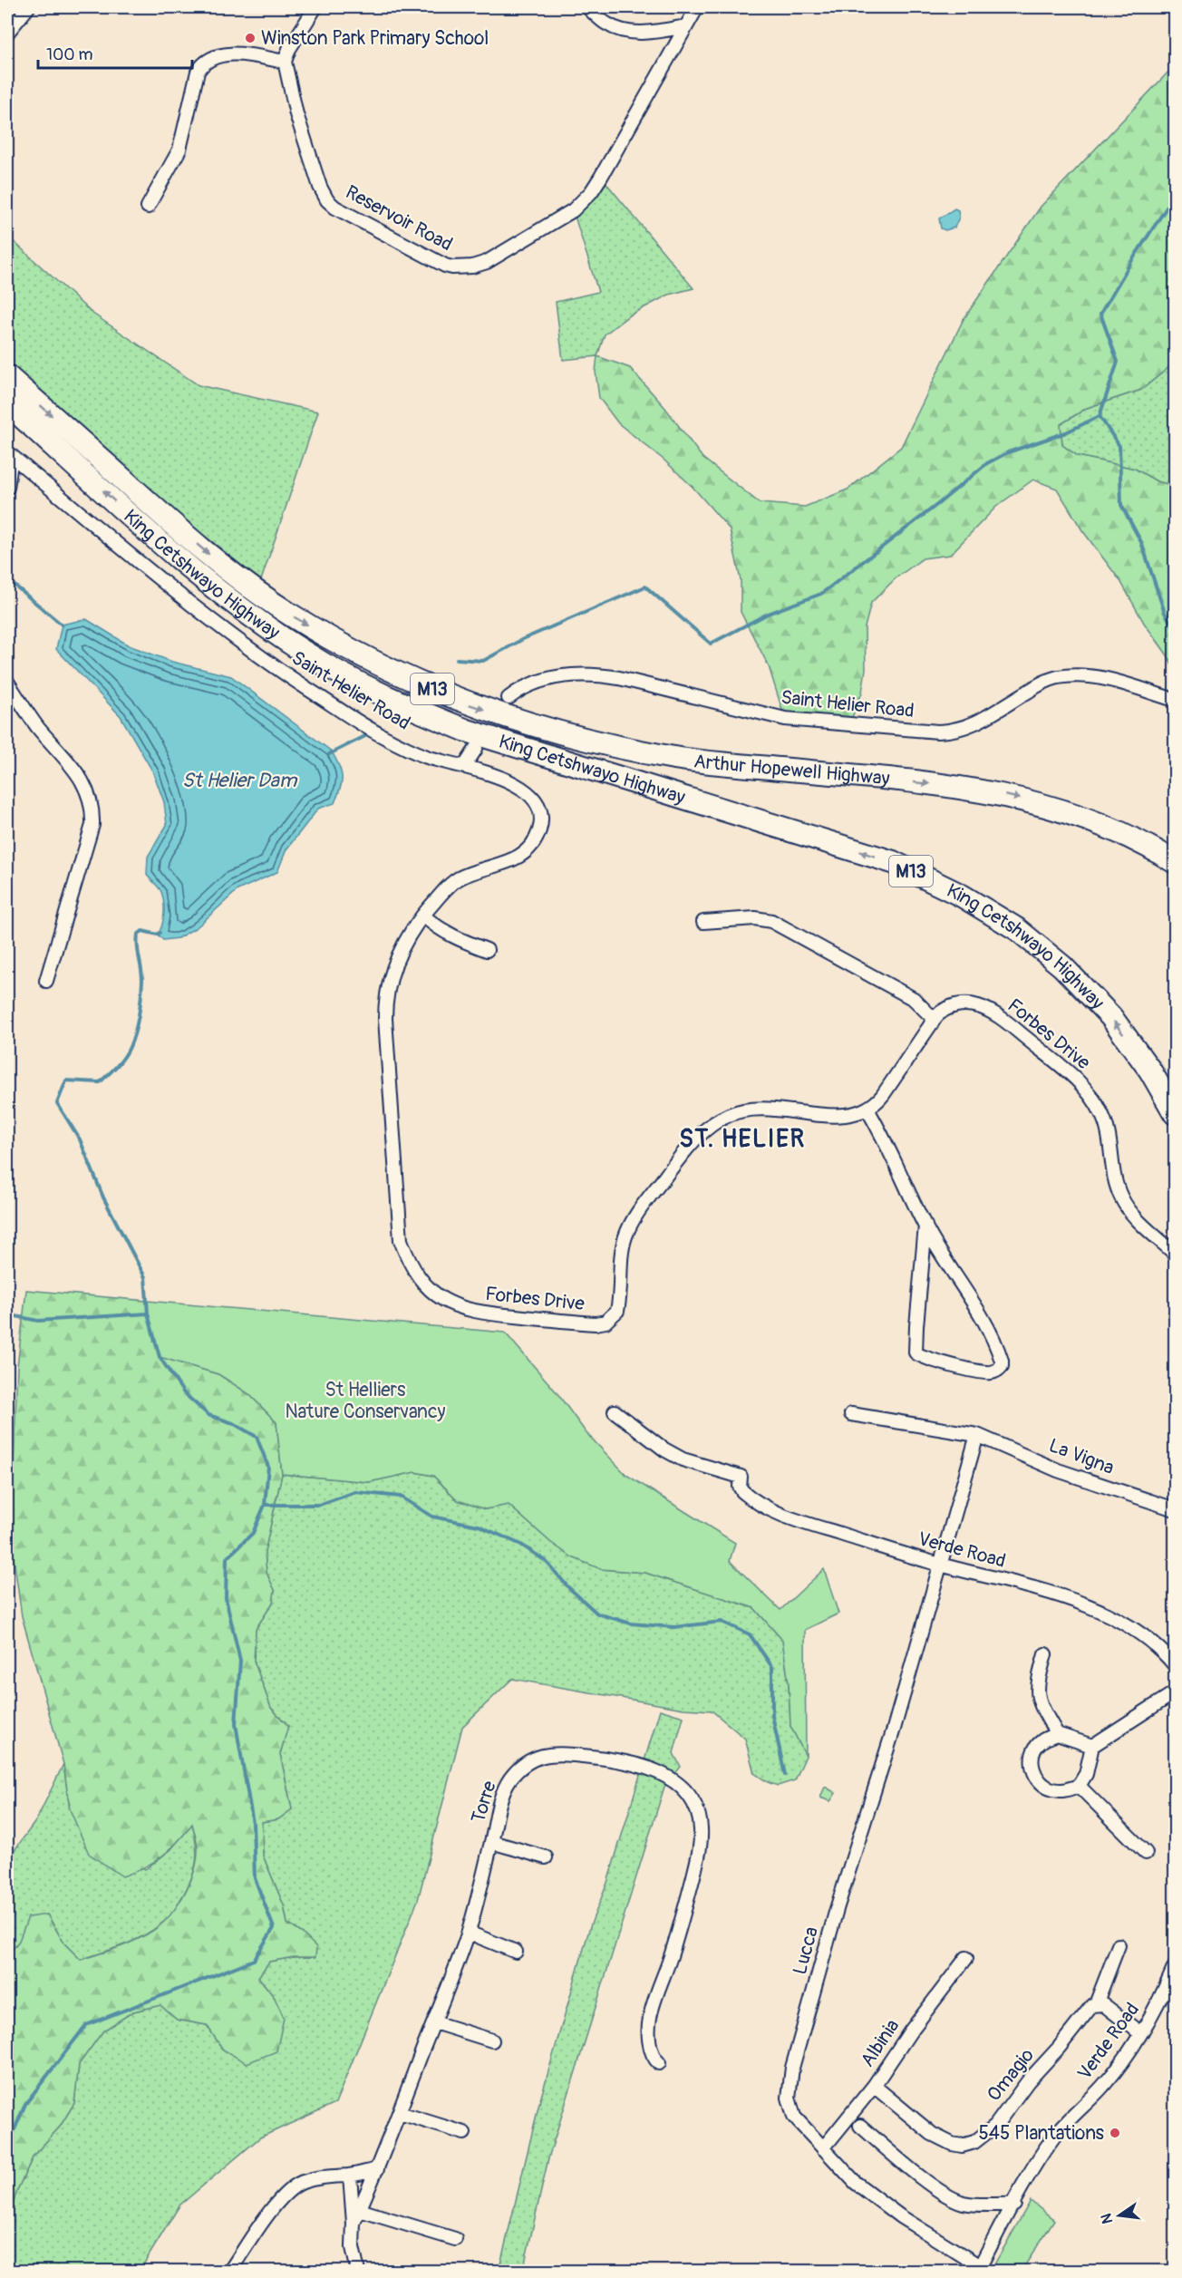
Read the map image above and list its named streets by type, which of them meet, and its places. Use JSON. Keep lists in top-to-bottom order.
{
  "streets": {
    "highway": ["King Cetshwayo Highway", "M13", "Arthur Hopewell Highway"],
    "street": [
      "Reservoir Road",
      "Saint Helier Road",
      "Forbes Drive",
      "La Vigna",
      "Verde Road",
      "Torre",
      "Lucca",
      "Albinia",
      "Omagio"
    ]
  },
  "crossings": [
    ["King Cetshwayo Highway", "Arthur Hopewell Highway"],
    ["Saint Helier Road", "Forbes Drive"],
    ["Verde Road", "Lucca"],
    ["Lucca", "Albinia"],
    ["Albinia", "Omagio"]
  ],
  "one_way": ["Arthur Hopewell Highway"],
  "districts": ["ST. HELIER"],
  "water": ["St Helier Dam"],
  "parks": ["St Helliers Nature Conservancy"],
  "places": ["Winston Park Primary School", "545 Plantations"],
  "scale_bar": "100 m",
  "north": "left"
}
